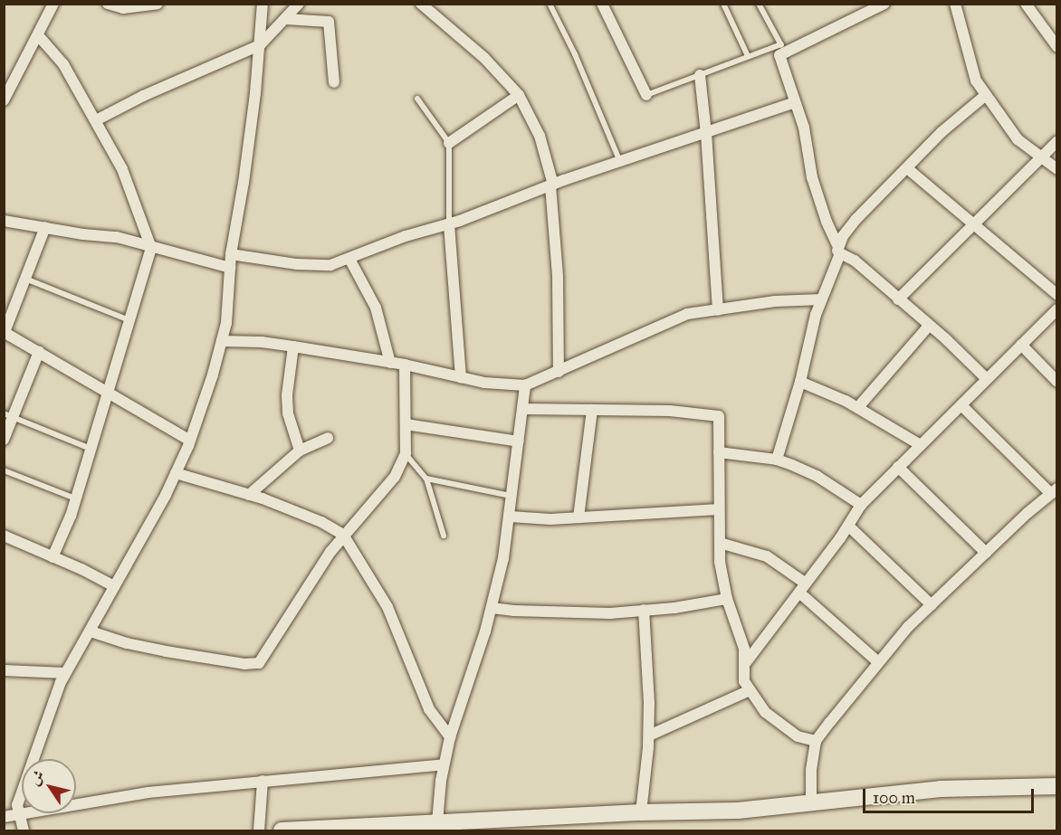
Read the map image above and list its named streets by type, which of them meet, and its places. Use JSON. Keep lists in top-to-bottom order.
{
  "scale_bar": "100 m",
  "north": "top left"
}
